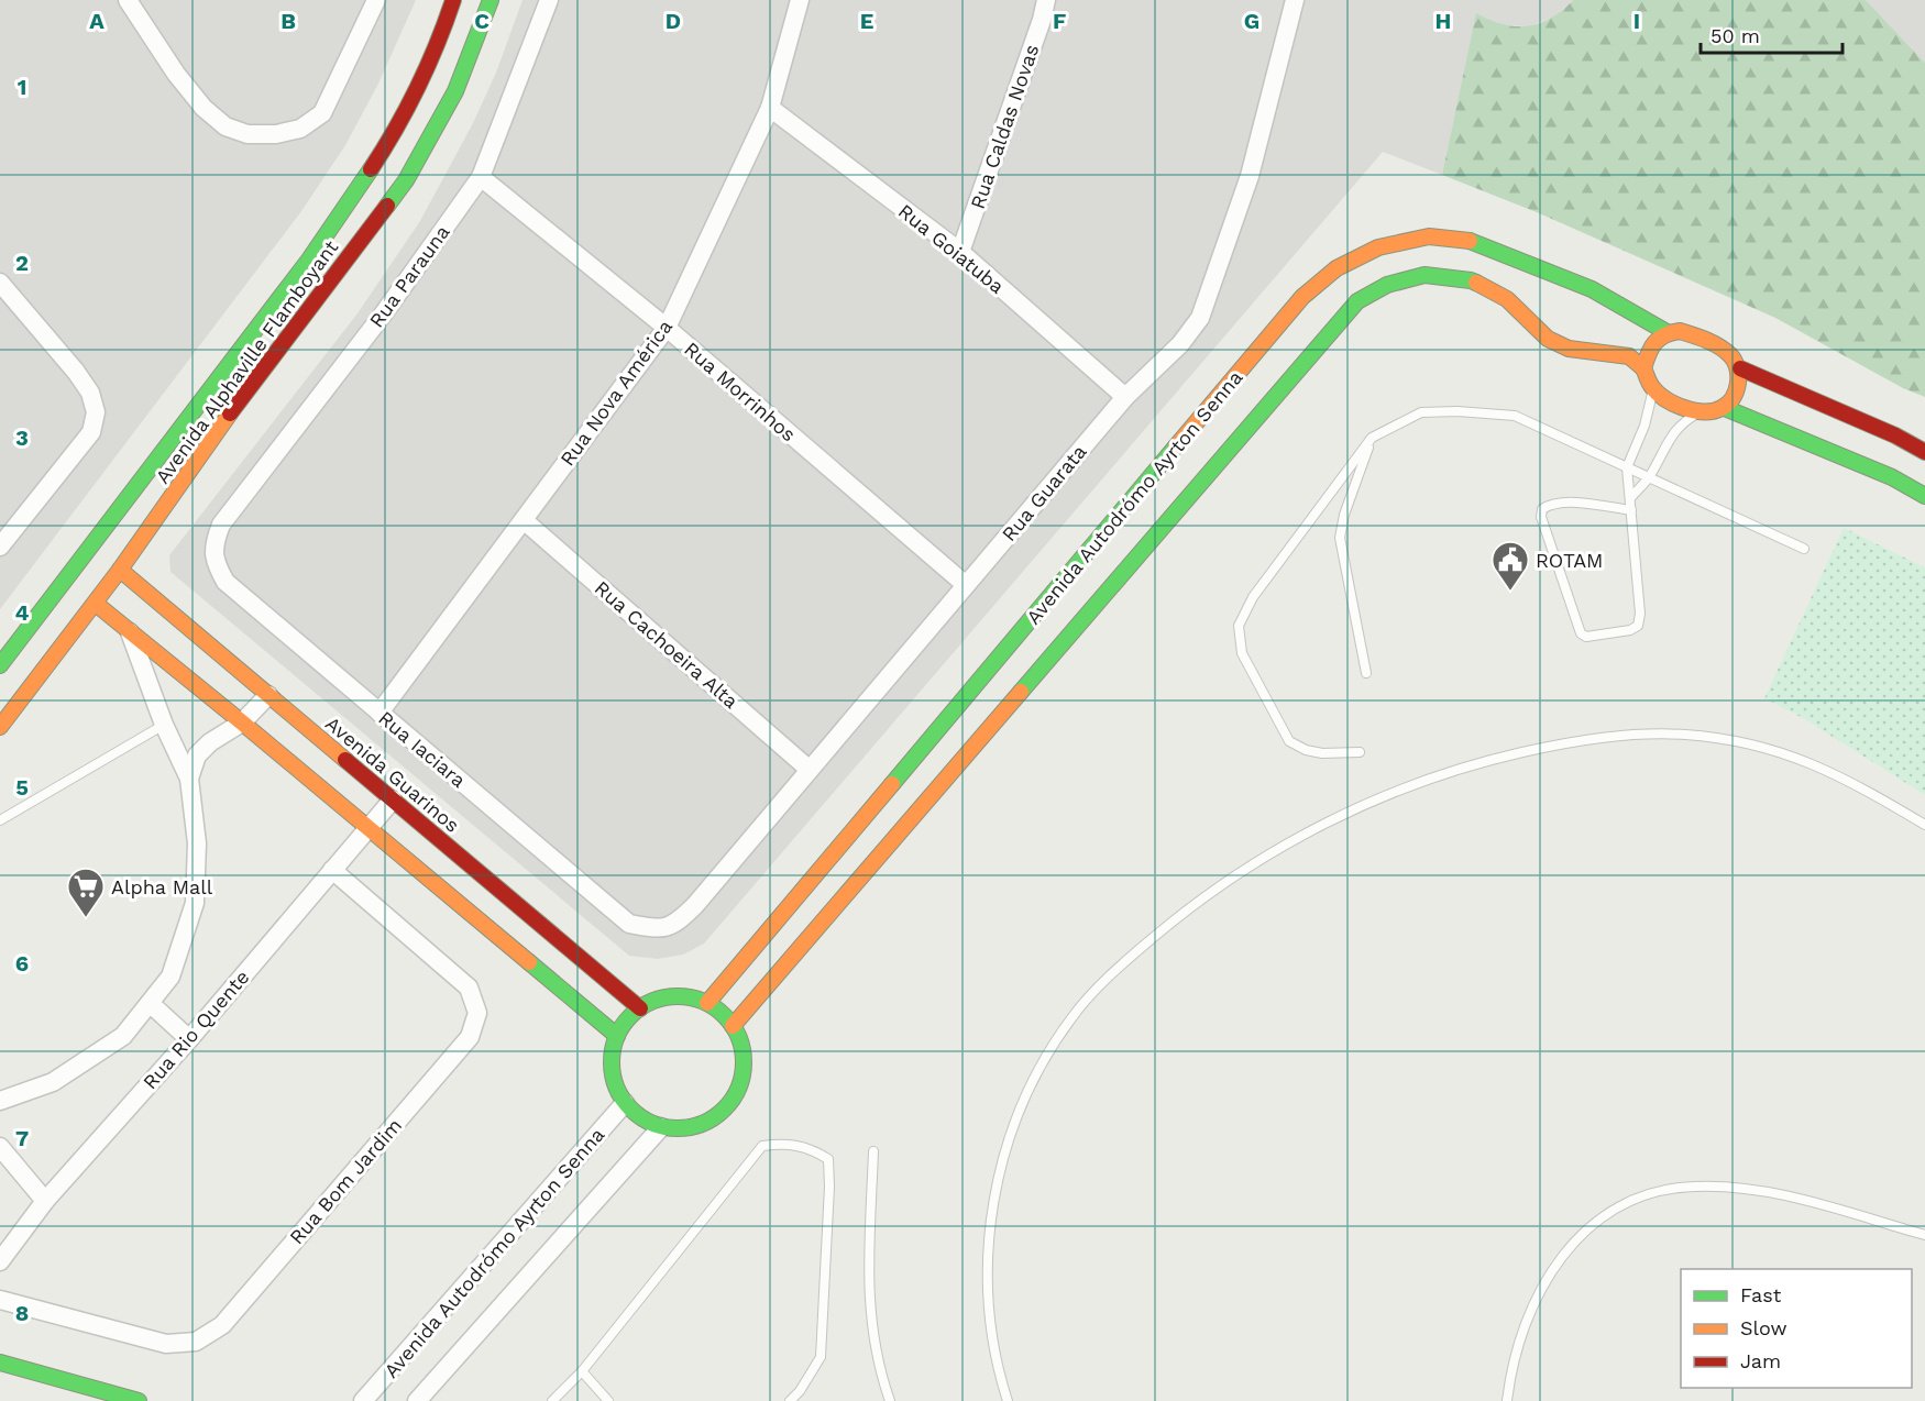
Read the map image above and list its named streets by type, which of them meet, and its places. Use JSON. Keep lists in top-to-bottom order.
{
  "streets": {
    "street": [
      "Rua Caldas Novas",
      "Rua Goiatuba",
      "Rua Parauna",
      "Avenida Alphaville Flamboyant",
      "Rua Morrinhos",
      "Rua Nova América",
      "Rua Guarata",
      "Avenida Autodrómo Ayrton Senna",
      "Rua Cachoeira Alta",
      "Rua Iaciara",
      "Avenida Guarinos",
      "Rua Rio Quente",
      "Rua Bom Jardim"
    ]
  },
  "crossings": [
    ["Rua Caldas Novas", "Rua Goiatuba"],
    ["Rua Goiatuba", "Rua Nova América"],
    ["Rua Goiatuba", "Rua Guarata"],
    ["Rua Parauna", "Rua Morrinhos"],
    ["Rua Parauna", "Rua Iaciara"],
    ["Avenida Alphaville Flamboyant", "Avenida Guarinos"],
    ["Rua Morrinhos", "Rua Nova América"],
    ["Rua Morrinhos", "Rua Guarata"],
    ["Rua Nova América", "Rua Cachoeira Alta"],
    ["Rua Nova América", "Rua Iaciara"],
    ["Rua Guarata", "Rua Cachoeira Alta"],
    ["Rua Guarata", "Rua Iaciara"],
    ["Avenida Autodrómo Ayrton Senna", "Avenida Guarinos"],
    ["Avenida Guarinos", "Rua Rio Quente"],
    ["Rua Rio Quente", "Rua Bom Jardim"]
  ],
  "places": {
    "public building": ["ROTAM"],
    "supermarket": ["Alpha Mall"]
  },
  "legend": ["Fast", "Slow", "Jam"],
  "scale_bar": "50 m",
  "grid": {
    "columns": [
      "A",
      "B",
      "C",
      "D",
      "E",
      "F",
      "G",
      "H",
      "I"
    ],
    "rows": [
      "1",
      "2",
      "3",
      "4",
      "5",
      "6",
      "7",
      "8"
    ]
  }
}
